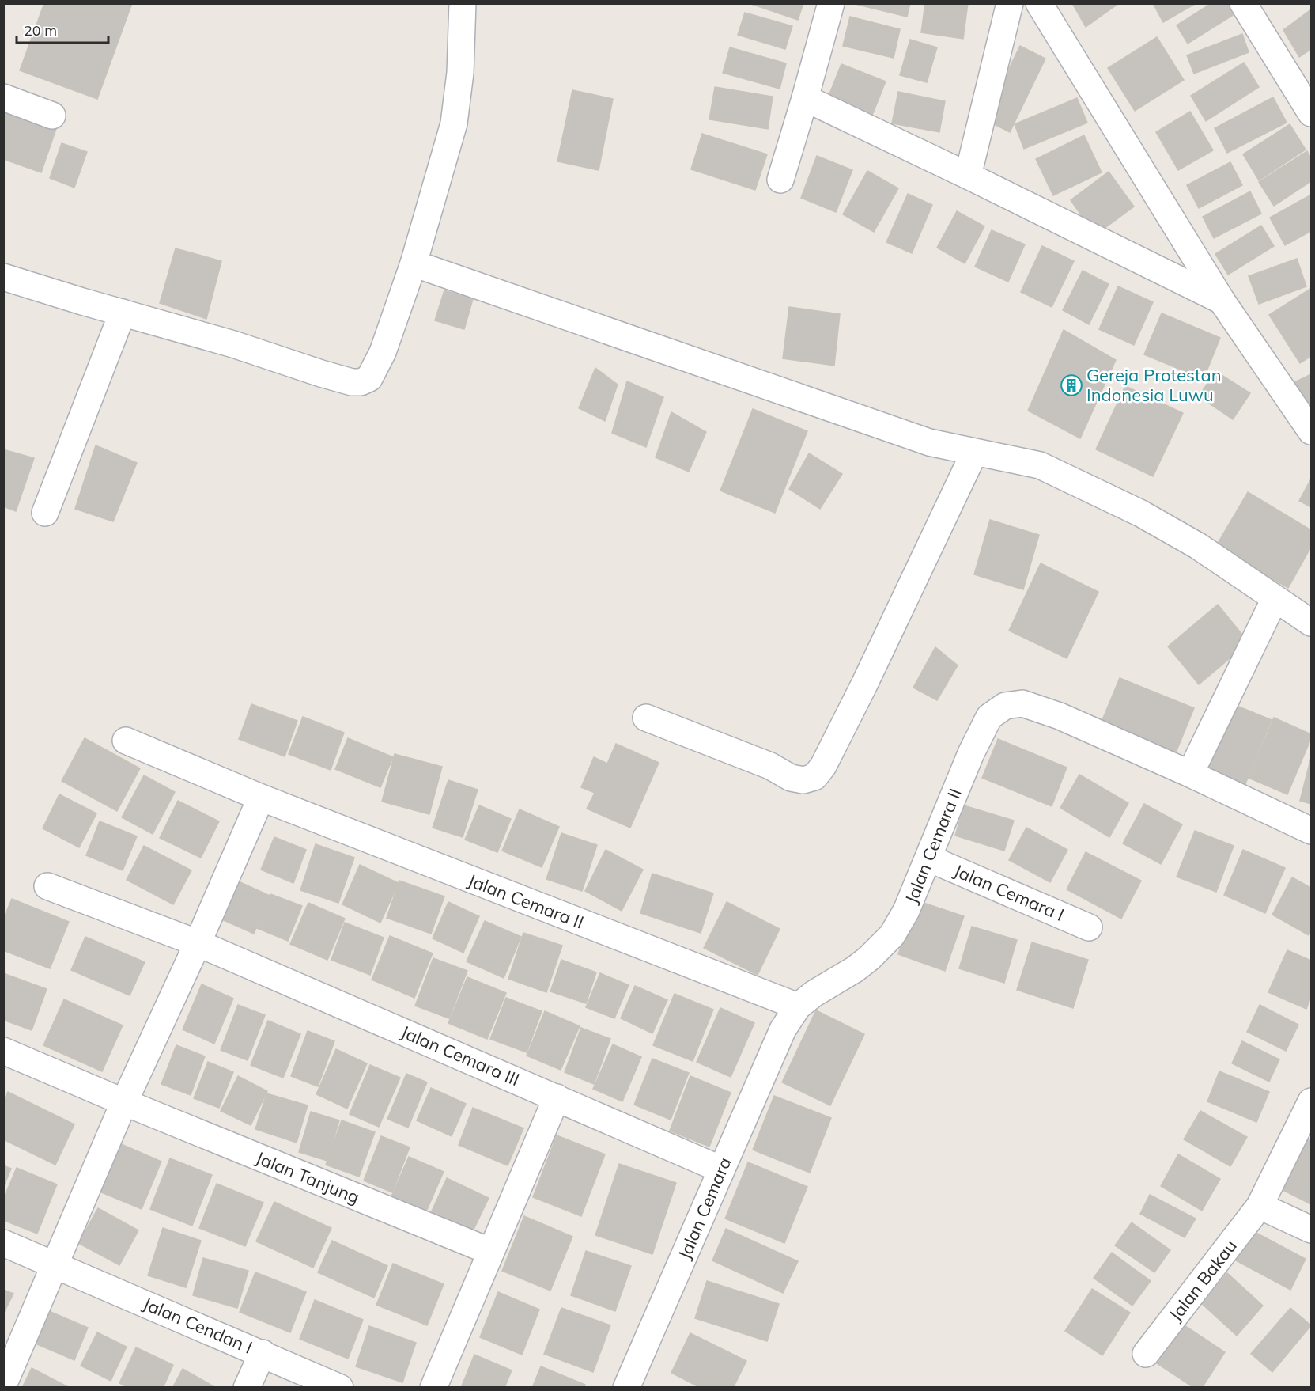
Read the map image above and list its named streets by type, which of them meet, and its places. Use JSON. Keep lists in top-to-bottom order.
{
  "streets": {
    "street": [
      "Jalan Cemara II",
      "Jalan Cemara I",
      "Jalan Cemara III",
      "Jalan Tanjung",
      "Jalan Cemara",
      "Jalan Bakau",
      "Jalan Cendan I"
    ]
  },
  "crossings": [
    ["Jalan Cemara II", "Jalan Cemara I"],
    ["Jalan Cemara II", "Jalan Cemara"],
    ["Jalan Cemara III", "Jalan Cemara"]
  ],
  "places": {
    "building": ["Gereja Protestan Indonesia Luwu"]
  },
  "scale_bar": "20 m"
}
